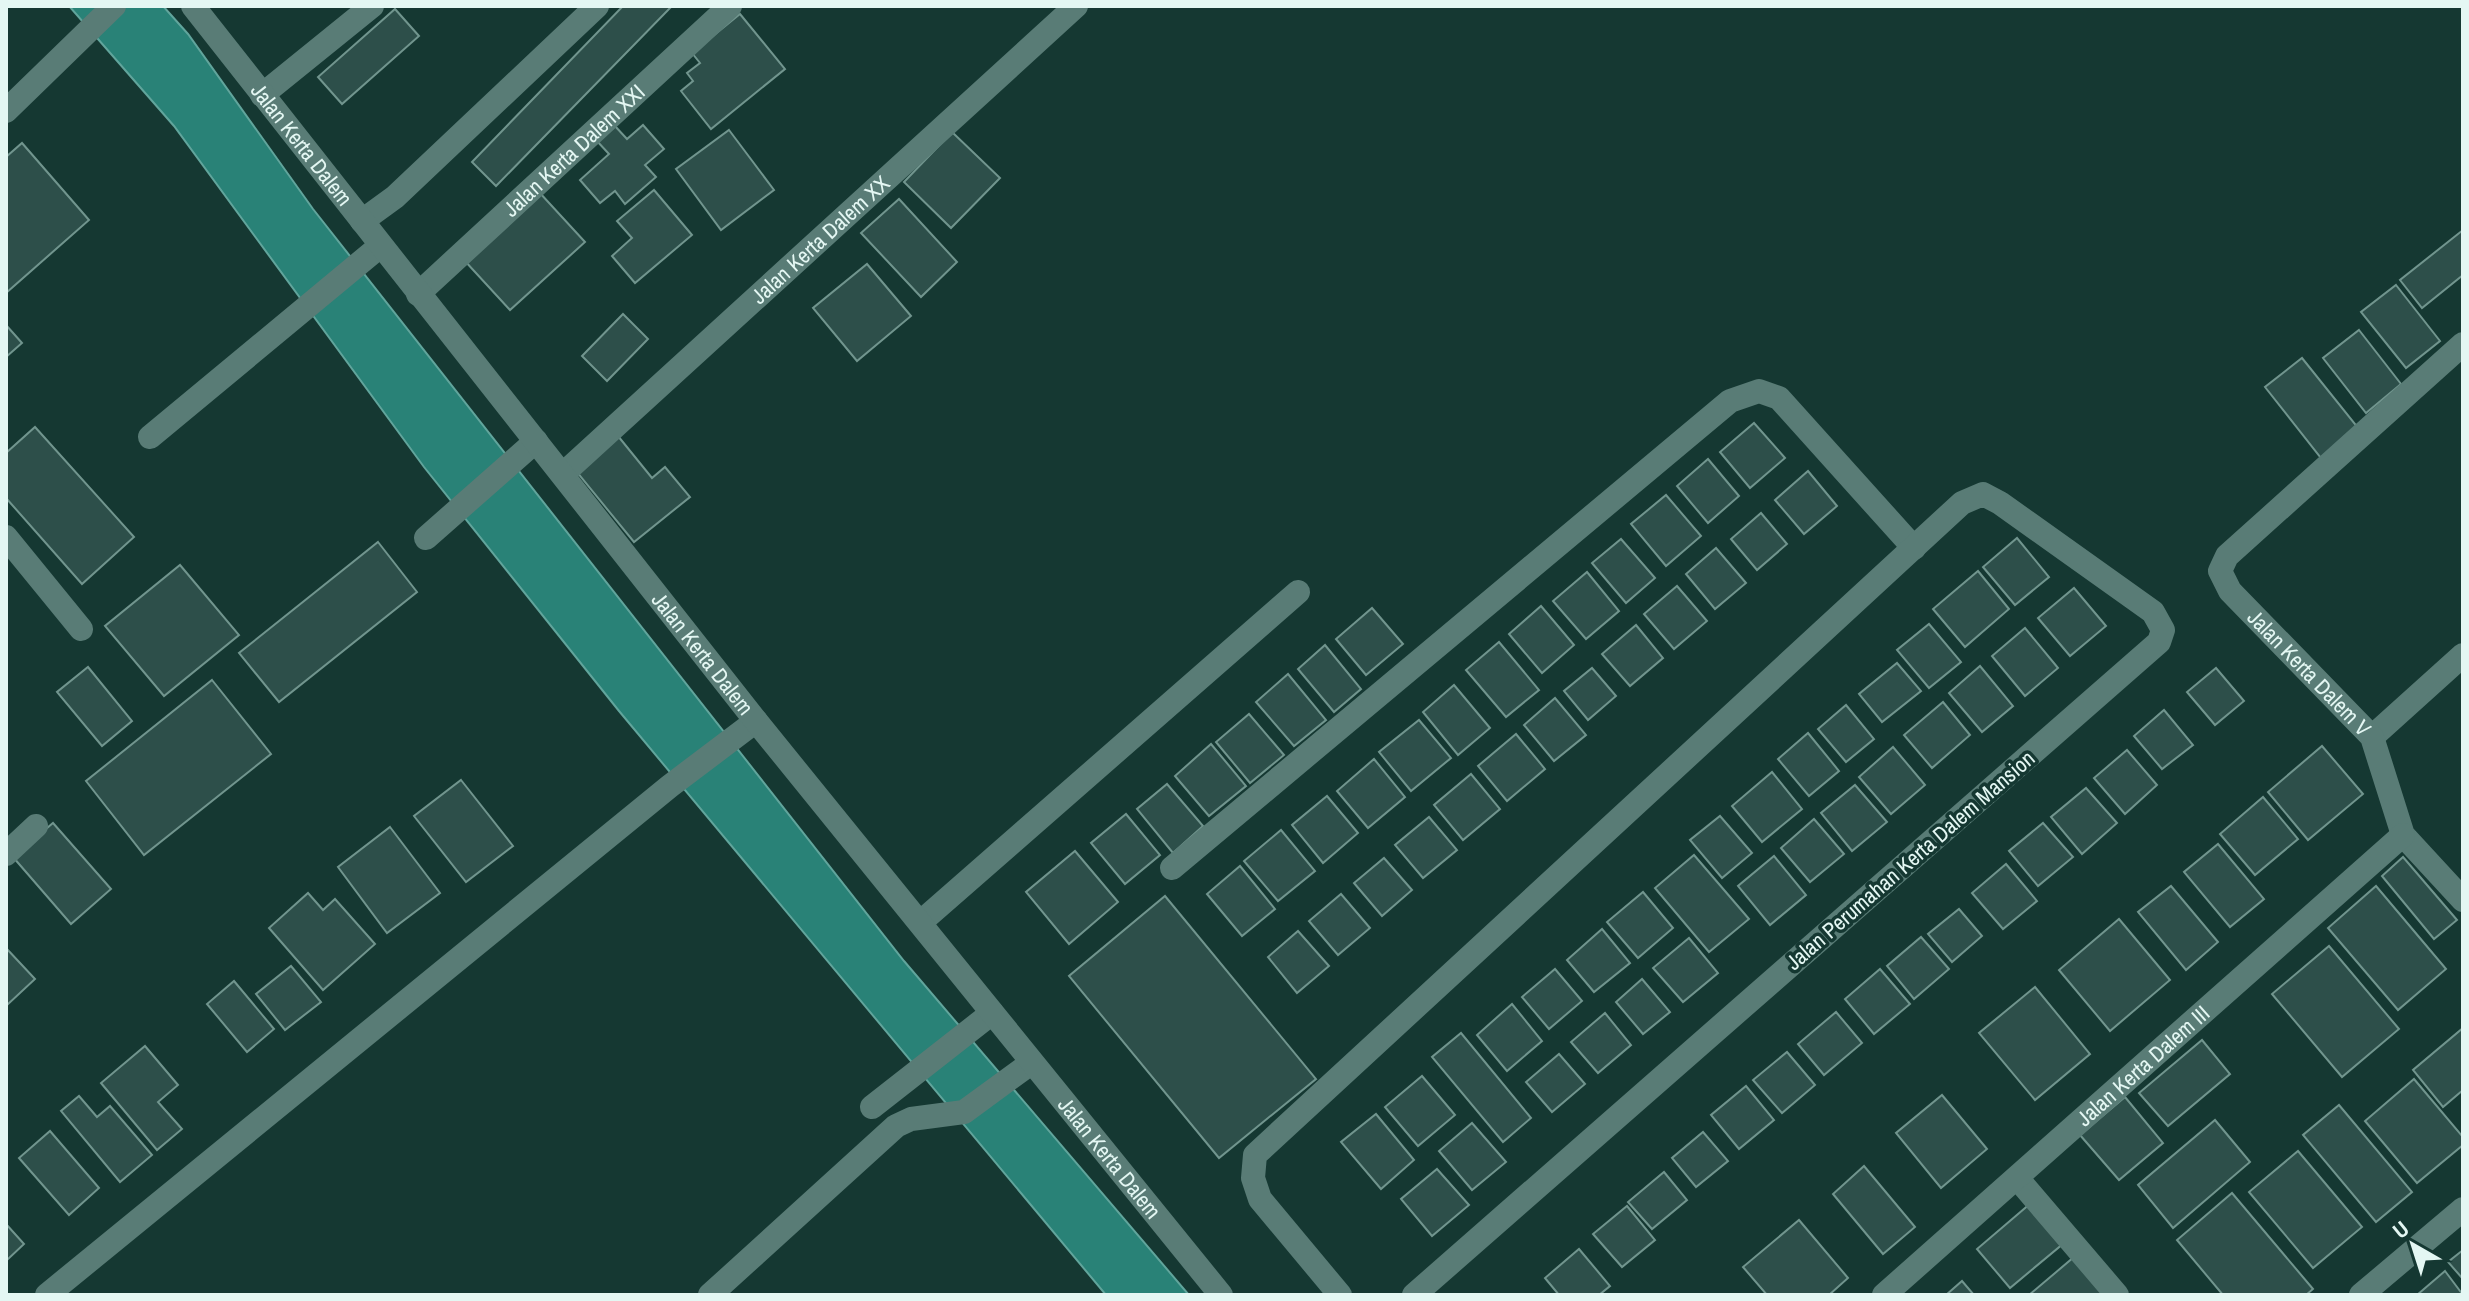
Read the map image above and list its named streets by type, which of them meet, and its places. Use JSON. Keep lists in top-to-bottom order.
{
  "streets": {
    "street": [
      "Jalan Kerta Dalem",
      "Jalan Kerta Dalem XXI",
      "Jalan Kerta Dalem XX",
      "Jalan Kerta Dalem V",
      "Jalan Perumahan Kerta Dalem Mansion",
      "Jalan Kerta Dalem III"
    ]
  },
  "crossings": [
    ["Jalan Kerta Dalem", "Jalan Kerta Dalem XXI"],
    ["Jalan Kerta Dalem", "Jalan Kerta Dalem XX"],
    ["Jalan Kerta Dalem V", "Jalan Kerta Dalem III"]
  ],
  "north": "top left"
}
